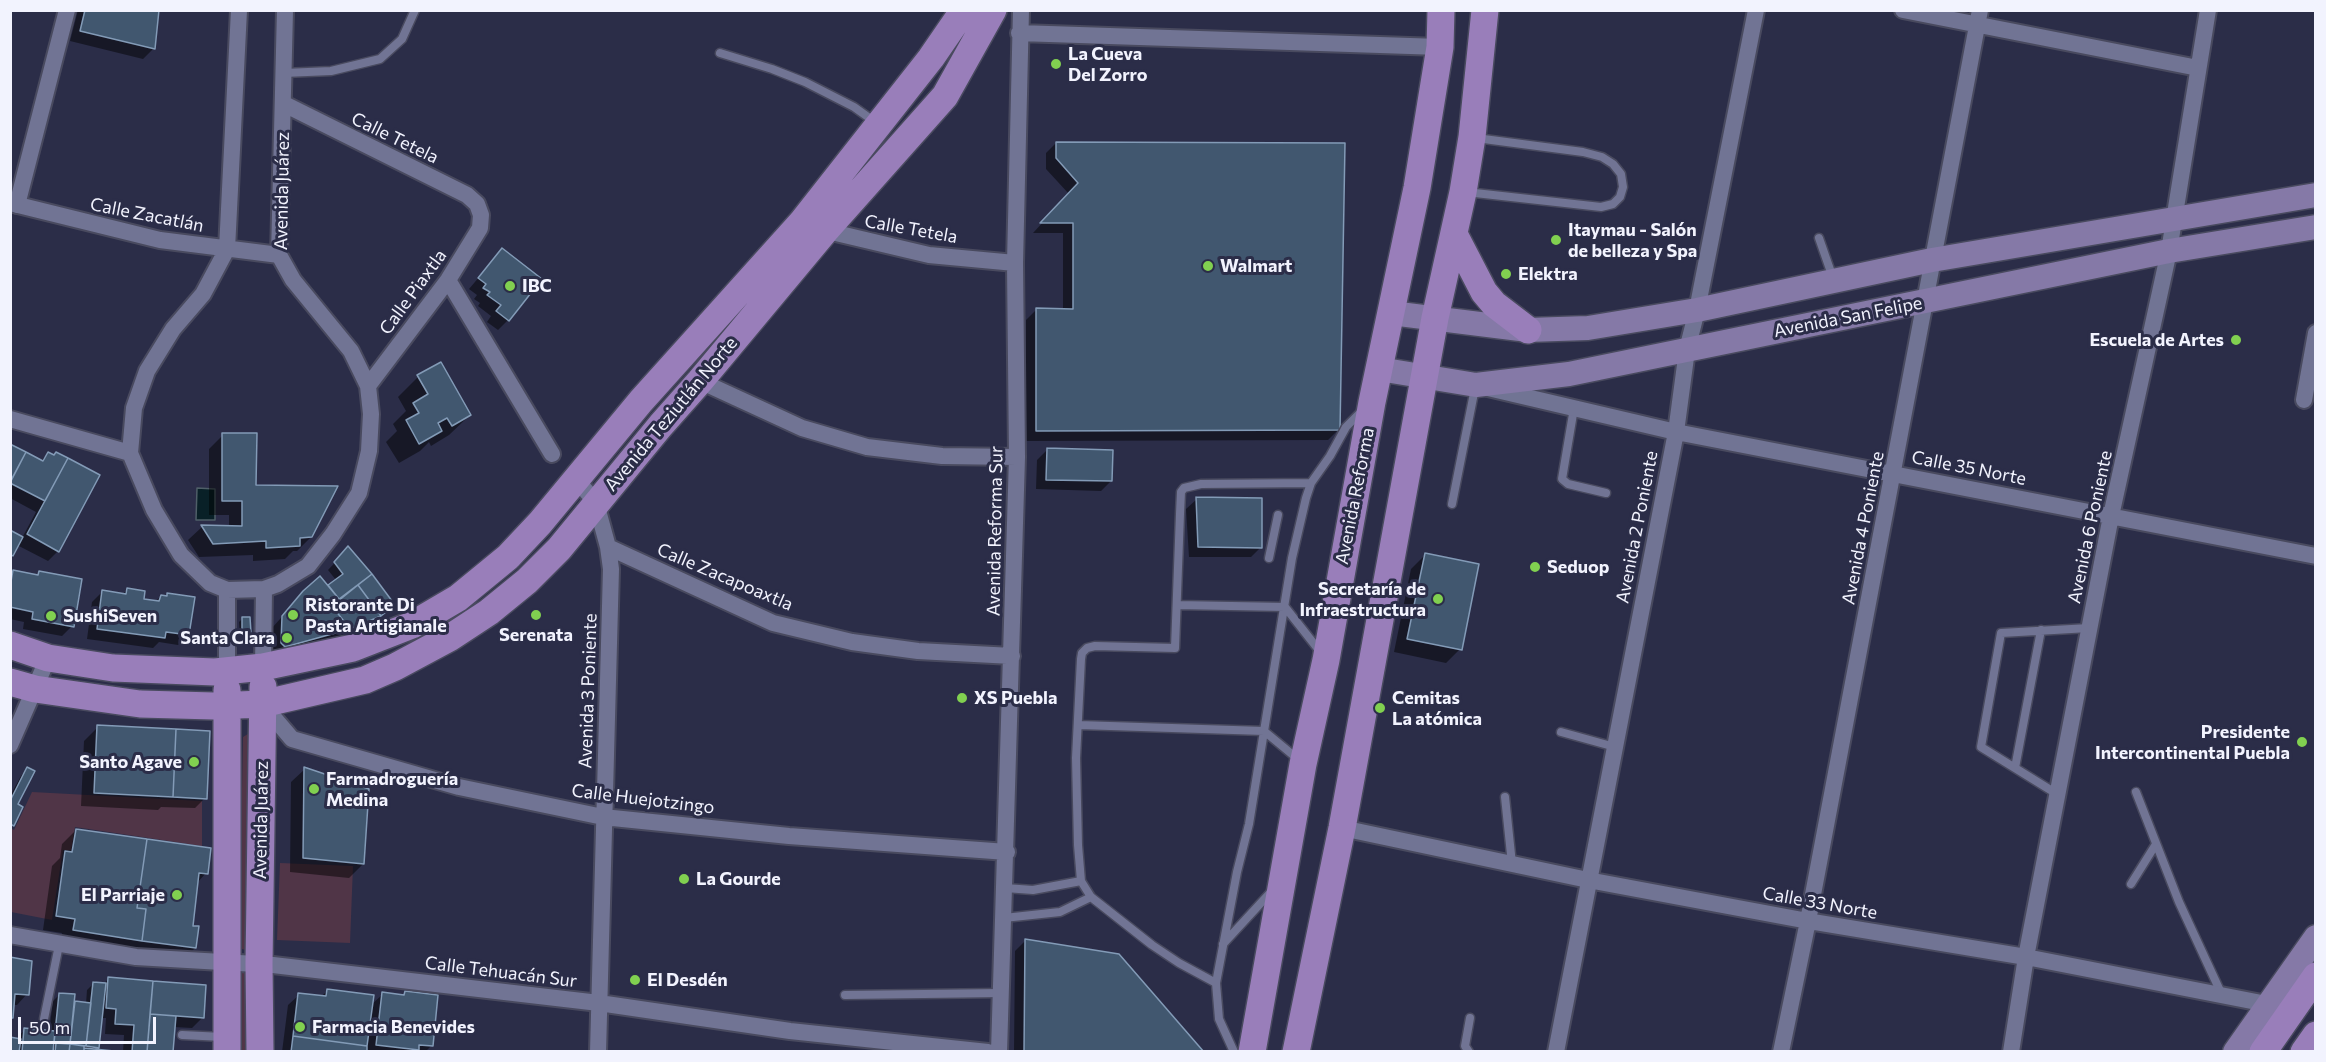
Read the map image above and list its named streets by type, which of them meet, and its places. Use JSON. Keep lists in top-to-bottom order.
{
  "streets": {
    "main road": [
      "Avenida Juárez",
      "Avenida San Felipe",
      "Avenida Teziutlán Norte",
      "Avenida Reforma"
    ],
    "street": [
      "Calle Tetela",
      "Calle Zacatlán",
      "Calle Piaxtla",
      "Calle 35 Norte",
      "Avenida 2 Poniente",
      "Avenida 6 Poniente",
      "Avenida 4 Poniente",
      "Avenida Reforma Sur",
      "Calle Zacapoaxtla",
      "Avenida 3 Poniente",
      "Calle Huejotzingo",
      "Calle 33 Norte",
      "Calle Tehuacán Sur"
    ]
  },
  "crossings": [
    ["Calle Tetela", "Avenida Juárez"],
    ["Calle Tetela", "Calle Piaxtla"],
    ["Calle Tetela", "Avenida Teziutlán Norte"],
    ["Calle Tetela", "Avenida Reforma Sur"],
    ["Avenida Juárez", "Calle Zacatlán"],
    ["Avenida Juárez", "Calle Piaxtla"],
    ["Avenida Juárez", "Avenida Teziutlán Norte"],
    ["Avenida Juárez", "Calle Huejotzingo"],
    ["Avenida Juárez", "Calle Tehuacán Sur"],
    ["Avenida San Felipe", "Calle 35 Norte"],
    ["Avenida San Felipe", "Avenida Reforma"],
    ["Avenida San Felipe", "Avenida 2 Poniente"],
    ["Avenida San Felipe", "Avenida 6 Poniente"],
    ["Avenida San Felipe", "Avenida 4 Poniente"],
    ["Avenida Teziutlán Norte", "Calle Huejotzingo"],
    ["Calle 35 Norte", "Avenida 2 Poniente"],
    ["Calle 35 Norte", "Avenida 6 Poniente"],
    ["Calle 35 Norte", "Avenida 4 Poniente"],
    ["Avenida 2 Poniente", "Calle 33 Norte"],
    ["Avenida 6 Poniente", "Calle 33 Norte"],
    ["Avenida 4 Poniente", "Calle 33 Norte"],
    ["Avenida Reforma Sur", "Calle Zacapoaxtla"],
    ["Avenida Reforma Sur", "Calle Huejotzingo"],
    ["Calle Zacapoaxtla", "Avenida 3 Poniente"],
    ["Avenida 3 Poniente", "Calle Huejotzingo"],
    ["Avenida 3 Poniente", "Calle Tehuacán Sur"]
  ],
  "places": [
    "La Cueva Del Zorro",
    "Itaymau - Salón de belleza y Spa",
    "Walmart",
    "Elektra",
    "IBC",
    "Escuela de Artes",
    "Seduop",
    "Secretaría de Infraestructura",
    "Ristorante Di Pasta Artigianale",
    "Serenata",
    "SushiSeven",
    "Santa Clara",
    "XS Puebla",
    "Cemitas La atómica",
    "Presidente Intercontinental Puebla",
    "Santo Agave",
    "Farmadroguería Medina",
    "La Gourde",
    "El Parriaje",
    "El Desdén",
    "Farmacia Benevides"
  ],
  "scale_bar": "50 m"
}
